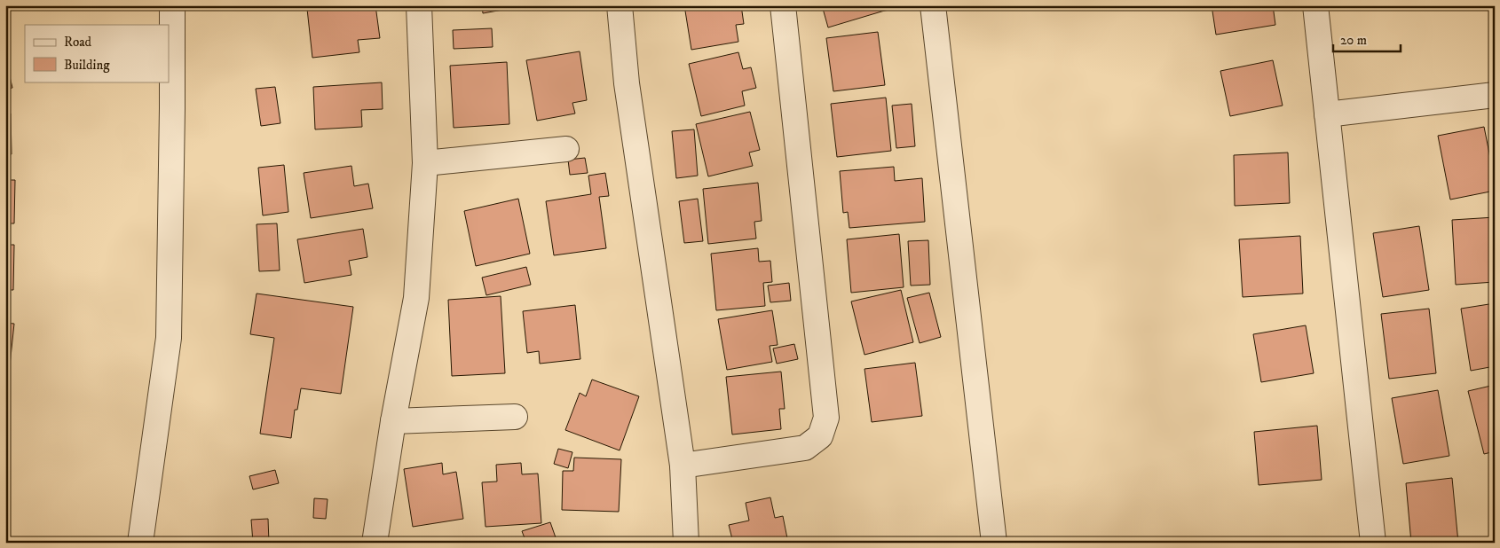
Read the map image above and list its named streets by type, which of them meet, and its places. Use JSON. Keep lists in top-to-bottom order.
{
  "legend": ["Road", "Building"],
  "scale_bar": "20 m"
}
